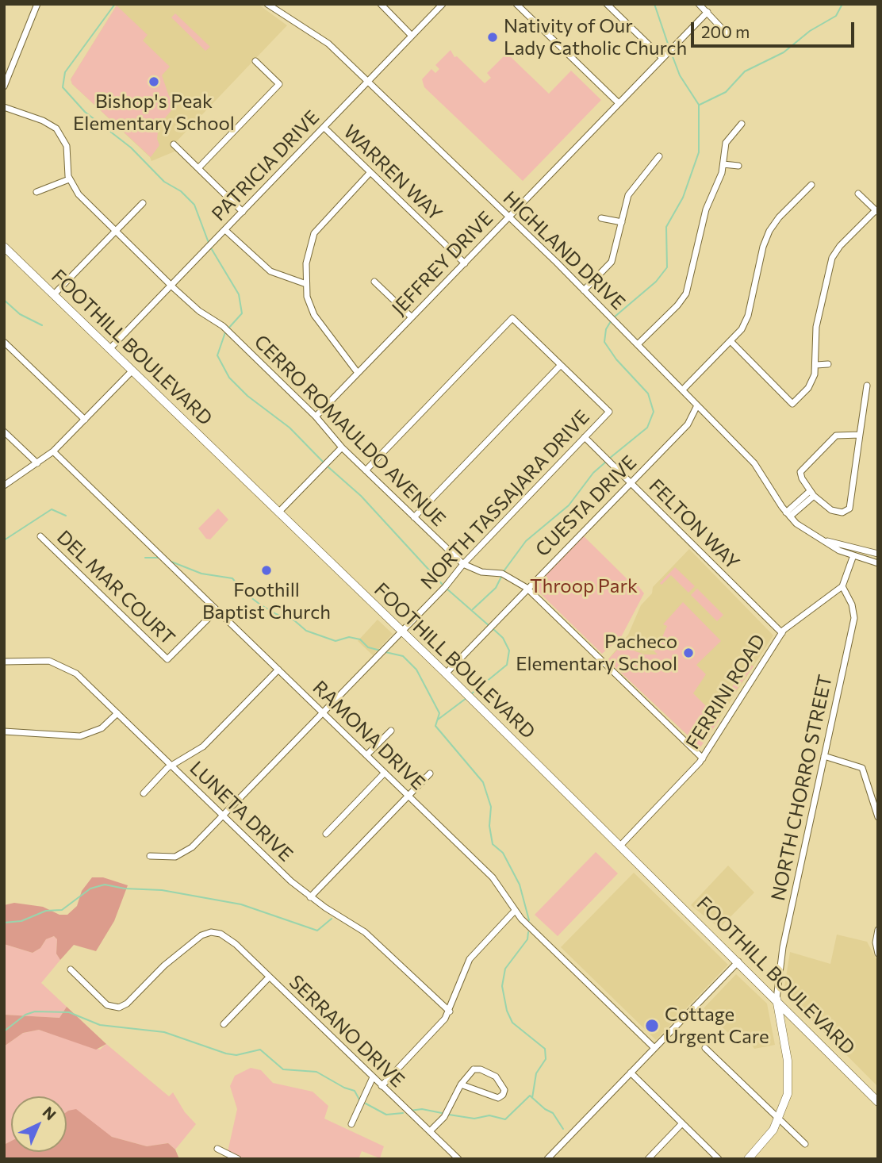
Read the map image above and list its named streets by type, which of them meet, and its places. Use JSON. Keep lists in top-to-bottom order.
{
  "streets": {
    "street": [
      "PATRICIA DRIVE",
      "WARREN WAY",
      "HIGHLAND DRIVE",
      "JEFFREY DRIVE",
      "FOOTHILL BOULEVARD",
      "CERRO ROMAULDO AVENUE",
      "NORTH TASSAJARA DRIVE",
      "CUESTA DRIVE",
      "FELTON WAY",
      "DEL MAR COURT",
      "FERRINI ROAD",
      "RAMONA DRIVE",
      "NORTH CHORRO STREET",
      "LUNETA DRIVE",
      "SERRANO DRIVE"
    ]
  },
  "crossings": [
    ["PATRICIA DRIVE", "WARREN WAY"],
    ["PATRICIA DRIVE", "HIGHLAND DRIVE"],
    ["PATRICIA DRIVE", "FOOTHILL BOULEVARD"],
    ["PATRICIA DRIVE", "CERRO ROMAULDO AVENUE"],
    ["WARREN WAY", "JEFFREY DRIVE"],
    ["HIGHLAND DRIVE", "JEFFREY DRIVE"],
    ["HIGHLAND DRIVE", "CUESTA DRIVE"],
    ["JEFFREY DRIVE", "CERRO ROMAULDO AVENUE"],
    ["FOOTHILL BOULEVARD", "NORTH TASSAJARA DRIVE"],
    ["FOOTHILL BOULEVARD", "CUESTA DRIVE"],
    ["FOOTHILL BOULEVARD", "FERRINI ROAD"],
    ["FOOTHILL BOULEVARD", "NORTH CHORRO STREET"],
    ["CERRO ROMAULDO AVENUE", "NORTH TASSAJARA DRIVE"],
    ["CERRO ROMAULDO AVENUE", "CUESTA DRIVE"],
    ["CERRO ROMAULDO AVENUE", "FERRINI ROAD"],
    ["NORTH TASSAJARA DRIVE", "FELTON WAY"],
    ["NORTH TASSAJARA DRIVE", "RAMONA DRIVE"],
    ["NORTH TASSAJARA DRIVE", "LUNETA DRIVE"],
    ["CUESTA DRIVE", "FELTON WAY"],
    ["FELTON WAY", "FERRINI ROAD"],
    ["DEL MAR COURT", "RAMONA DRIVE"],
    ["FERRINI ROAD", "NORTH CHORRO STREET"]
  ],
  "parks": ["Throop Park"],
  "places": [
    "Nativity of Our Lady Catholic Church",
    "Bishop's Peak Elementary School",
    "Foothill Baptist Church",
    "Pacheco Elementary School",
    "Cottage Urgent Care"
  ],
  "scale_bar": "200 m",
  "north": "top right"
}
